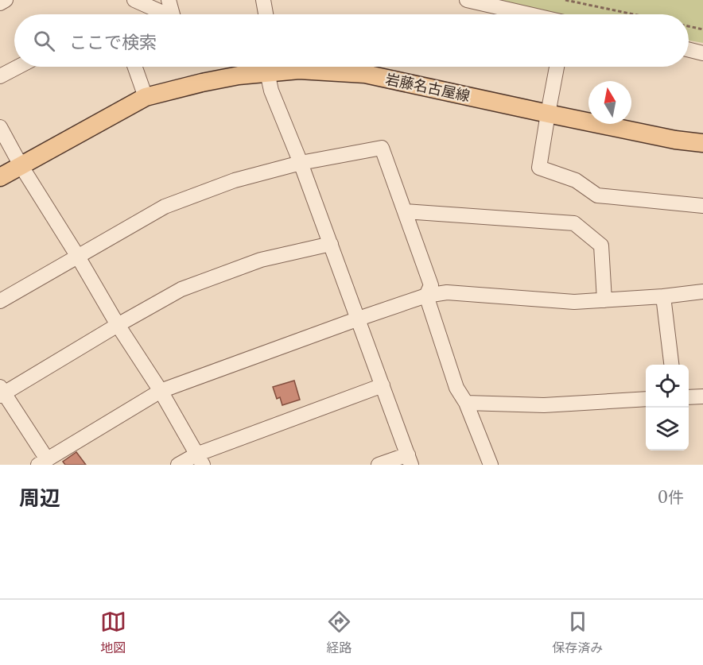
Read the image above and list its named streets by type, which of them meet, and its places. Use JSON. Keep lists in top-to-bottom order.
{
  "streets": {
    "main road": ["岩藤名古屋線"]
  },
  "north": "top",
  "page": {
    "search": "ここで検索",
    "heading": ["周辺", "0件"],
    "nav": ["地図", "経路", "保存済み"]
  }
}
